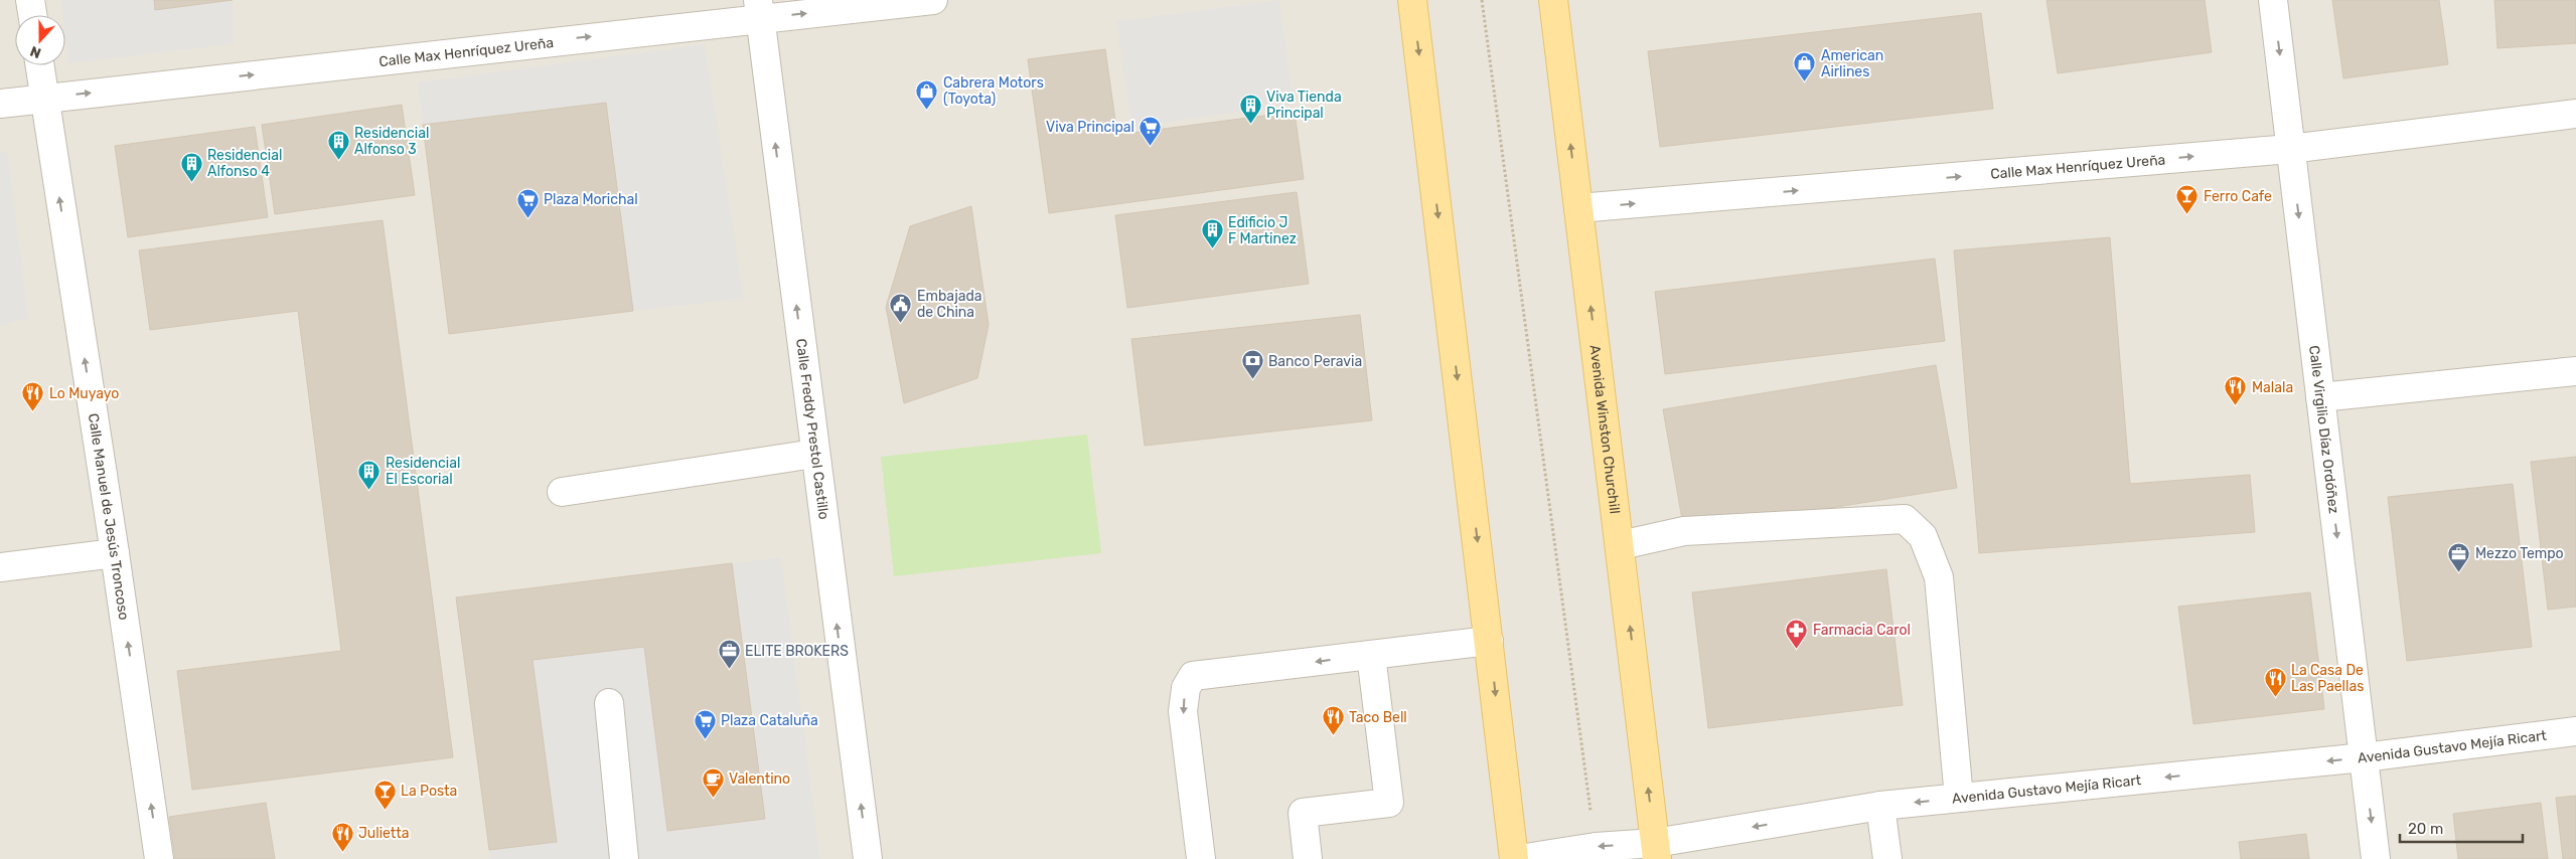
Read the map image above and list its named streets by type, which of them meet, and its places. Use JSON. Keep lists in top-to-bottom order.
{
  "streets": {
    "main road": ["Avenida Winston Churchill"],
    "street": [
      "Calle Max Henríquez Ureña",
      "Calle Freddy Prestol Castillo",
      "Calle Virgilio Díaz Ordóñez",
      "Calle Manuel de Jesús Troncoso",
      "Avenida Gustavo Mejía Ricart"
    ]
  },
  "crossings": [
    ["Calle Max Henríquez Ureña", "Calle Freddy Prestol Castillo"],
    ["Calle Max Henríquez Ureña", "Avenida Winston Churchill"],
    ["Calle Max Henríquez Ureña", "Calle Virgilio Díaz Ordóñez"],
    ["Calle Max Henríquez Ureña", "Calle Manuel de Jesús Troncoso"],
    ["Avenida Winston Churchill", "Avenida Gustavo Mejía Ricart"],
    ["Calle Virgilio Díaz Ordóñez", "Avenida Gustavo Mejía Ricart"]
  ],
  "one_way": [
    "Calle Max Henríquez Ureña",
    "Calle Freddy Prestol Castillo",
    "Calle Virgilio Díaz Ordóñez",
    "Calle Manuel de Jesús Troncoso",
    "Avenida Gustavo Mejía Ricart"
  ],
  "places": {
    "shop": ["American Airlines", "Cabrera Motors (Toyota)"],
    "building": [
      "Viva Tienda Principal",
      "Residencial Alfonso 3",
      "Residencial Alfonso 4",
      "Edificio J F Martinez",
      "Residencial El Escorial"
    ],
    "supermarket": ["Viva Principal", "Plaza Morichal", "Plaza Cataluña"],
    "bar": ["Ferro Cafe", "La Posta"],
    "public building": ["Embajada de China"],
    "bank": ["Banco Peravia"],
    "restaurant": [
      "Malala",
      "Lo Muyayo",
      "La Casa De Las Paellas",
      "Taco Bell",
      "Julietta"
    ],
    "office": ["Mezzo Tempo", "ELITE BROKERS"],
    "pharmacy": ["Farmacia Carol"],
    "cafe": ["Valentino"]
  },
  "scale_bar": "20 m",
  "north": "bottom"
}
